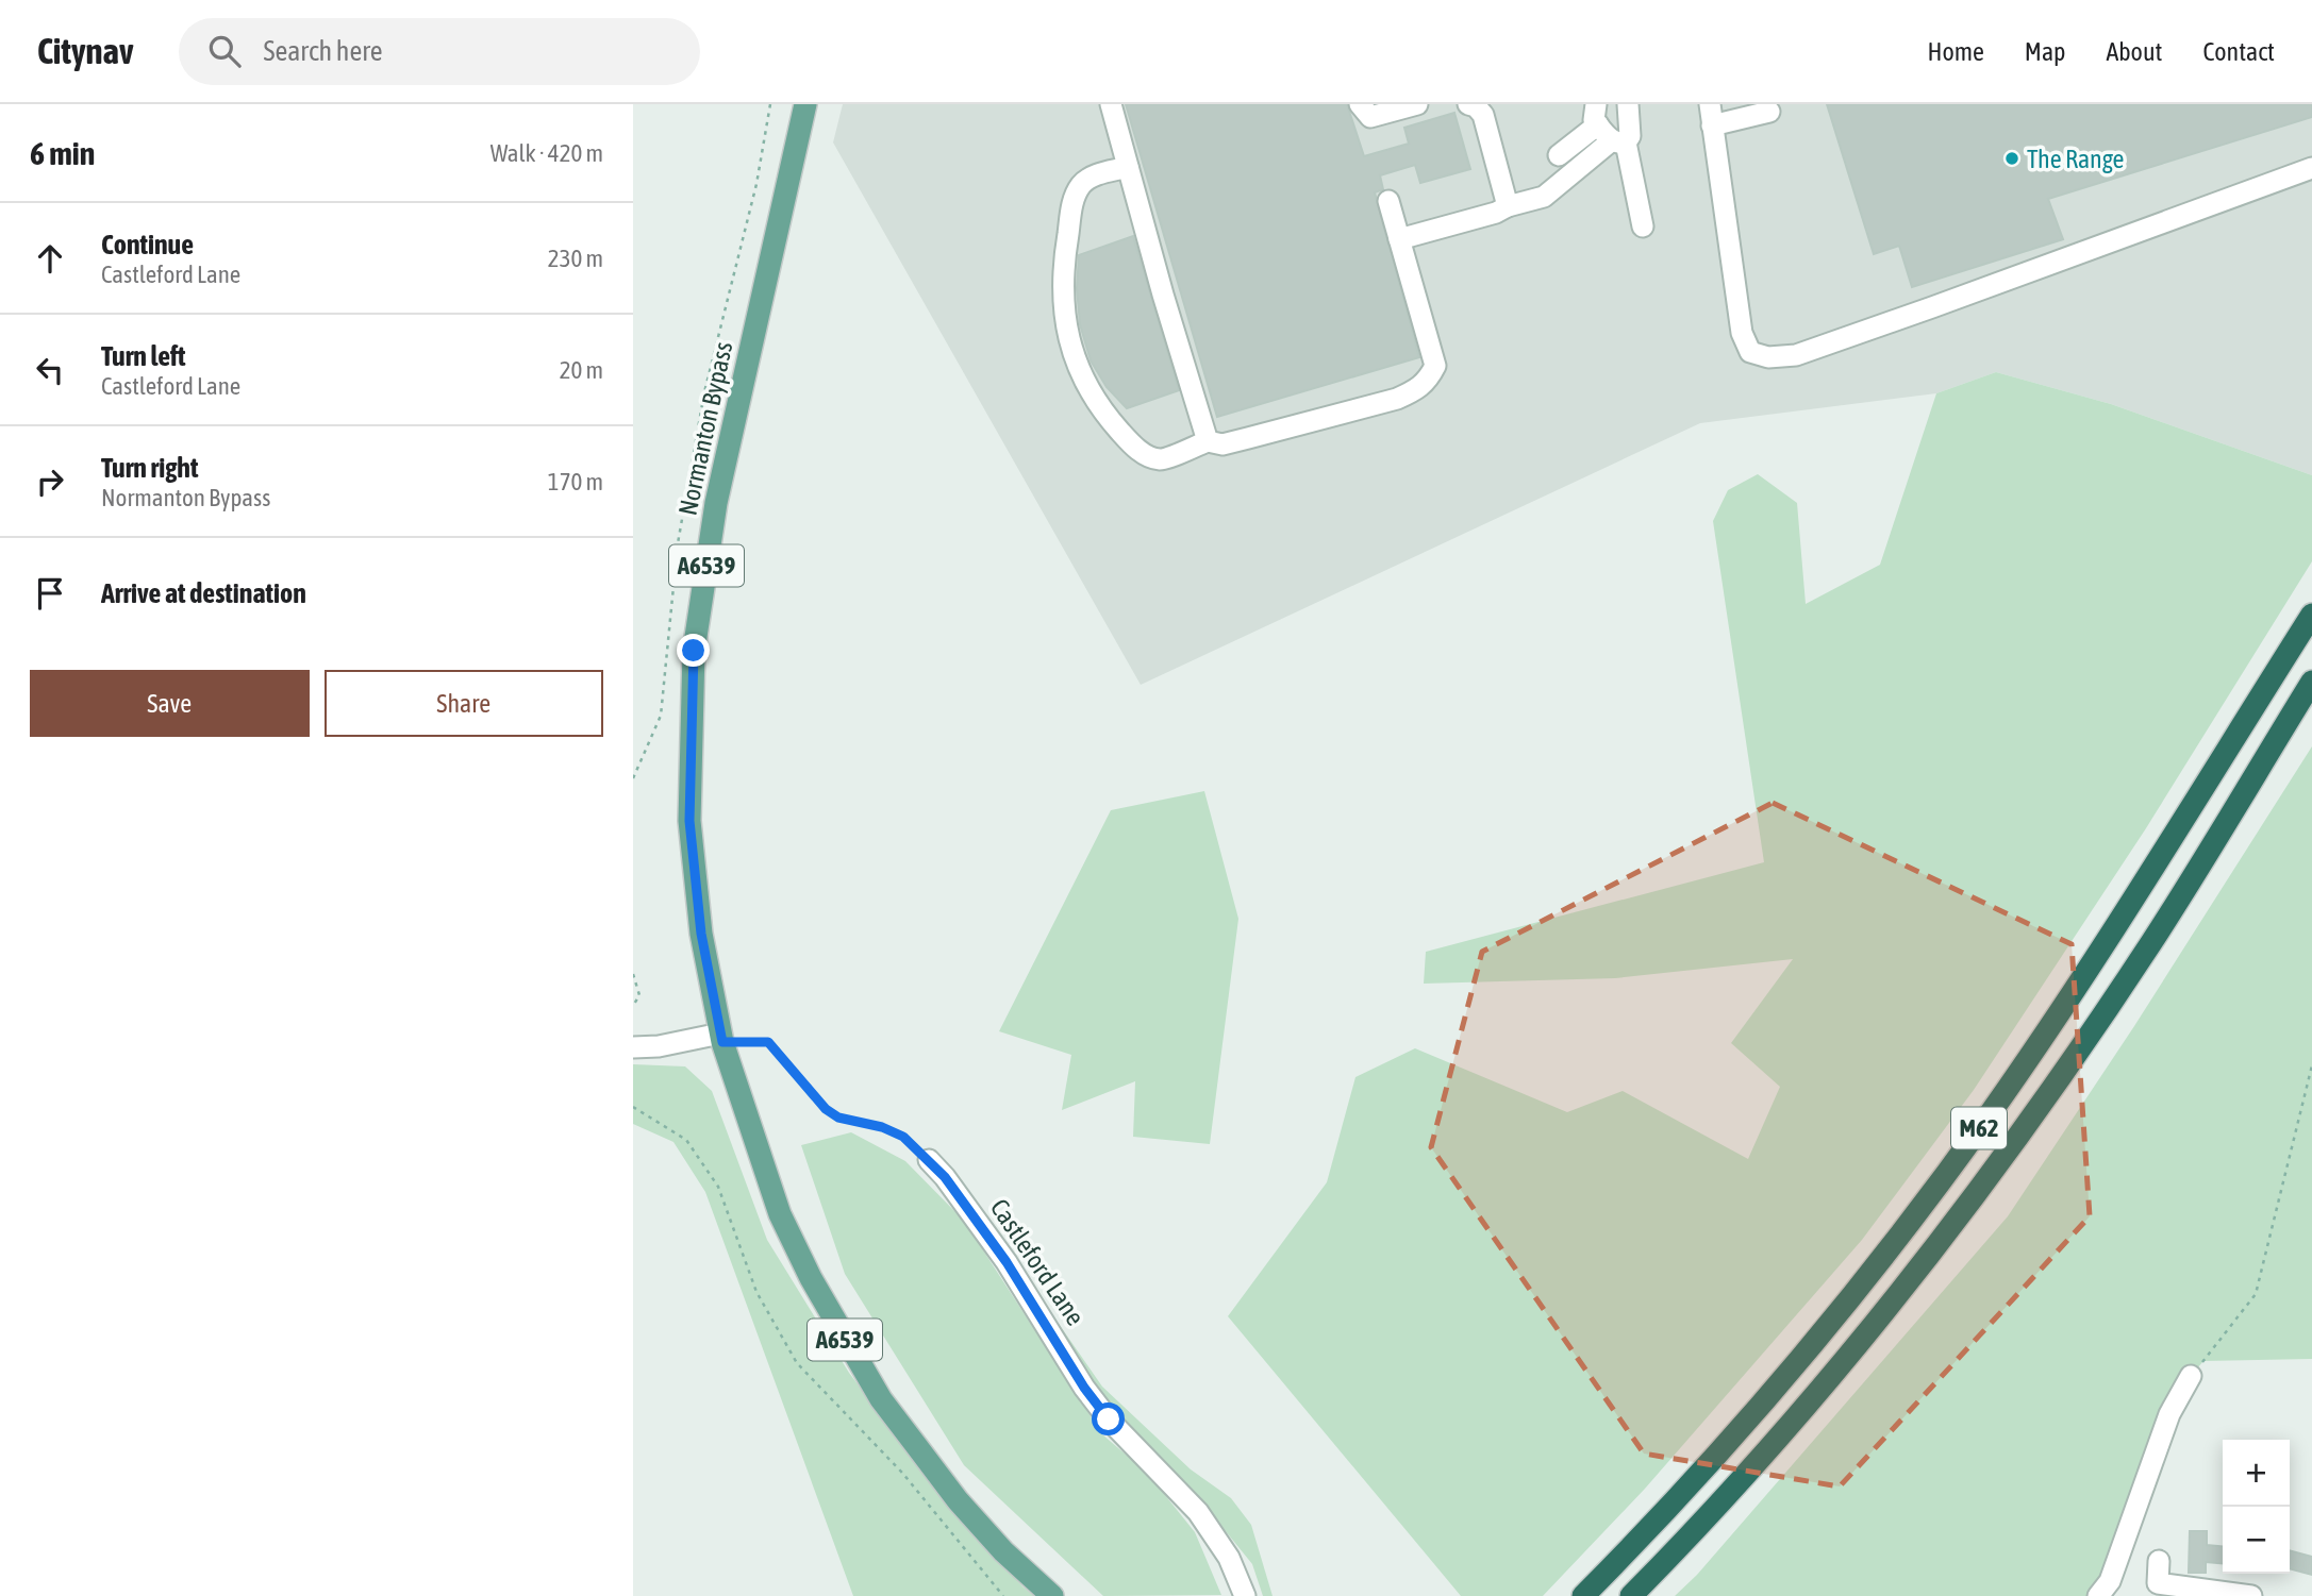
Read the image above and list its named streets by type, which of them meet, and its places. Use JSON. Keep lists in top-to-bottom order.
{
  "streets": {
    "highway": ["M62"],
    "main road": ["Normanton Bypass", "A6539"],
    "street": ["Castleford Lane"]
  },
  "crossings": [
    ["Normanton Bypass", "A6539"]
  ],
  "places": ["The Range"],
  "page": {
    "header": "Citynav",
    "search": "Search here",
    "nav": [
      "Home",
      "Map",
      "About",
      "Contact"
    ],
    "heading": ["6 min", "Walk · 420 m"],
    "list": [
      ["Continue", "Castleford Lane", "230 m"],
      ["Turn left", "Castleford Lane", "20 m"],
      ["Turn right", "Normanton Bypass", "170 m"],
      "Arrive at destination"
    ],
    "buttons": ["Save", "Share"],
    "map_buttons": ["+", "−"]
  }
}
